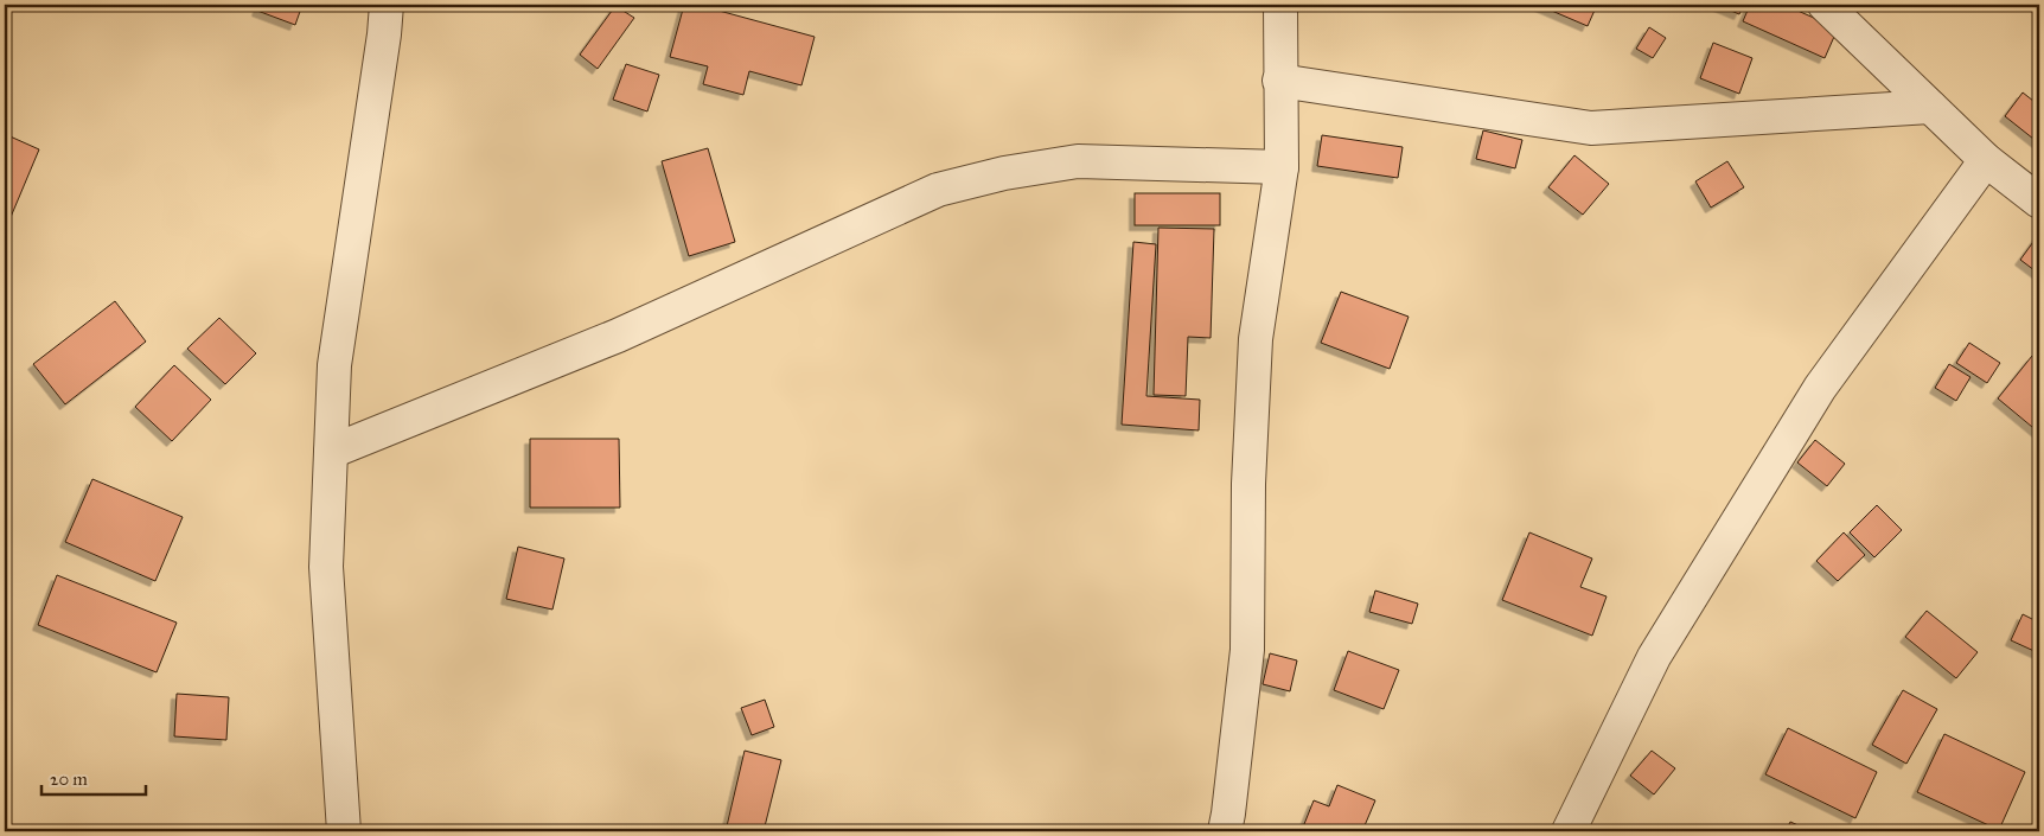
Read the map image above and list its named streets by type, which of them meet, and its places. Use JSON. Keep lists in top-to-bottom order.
{
  "scale_bar": "20 m"
}
